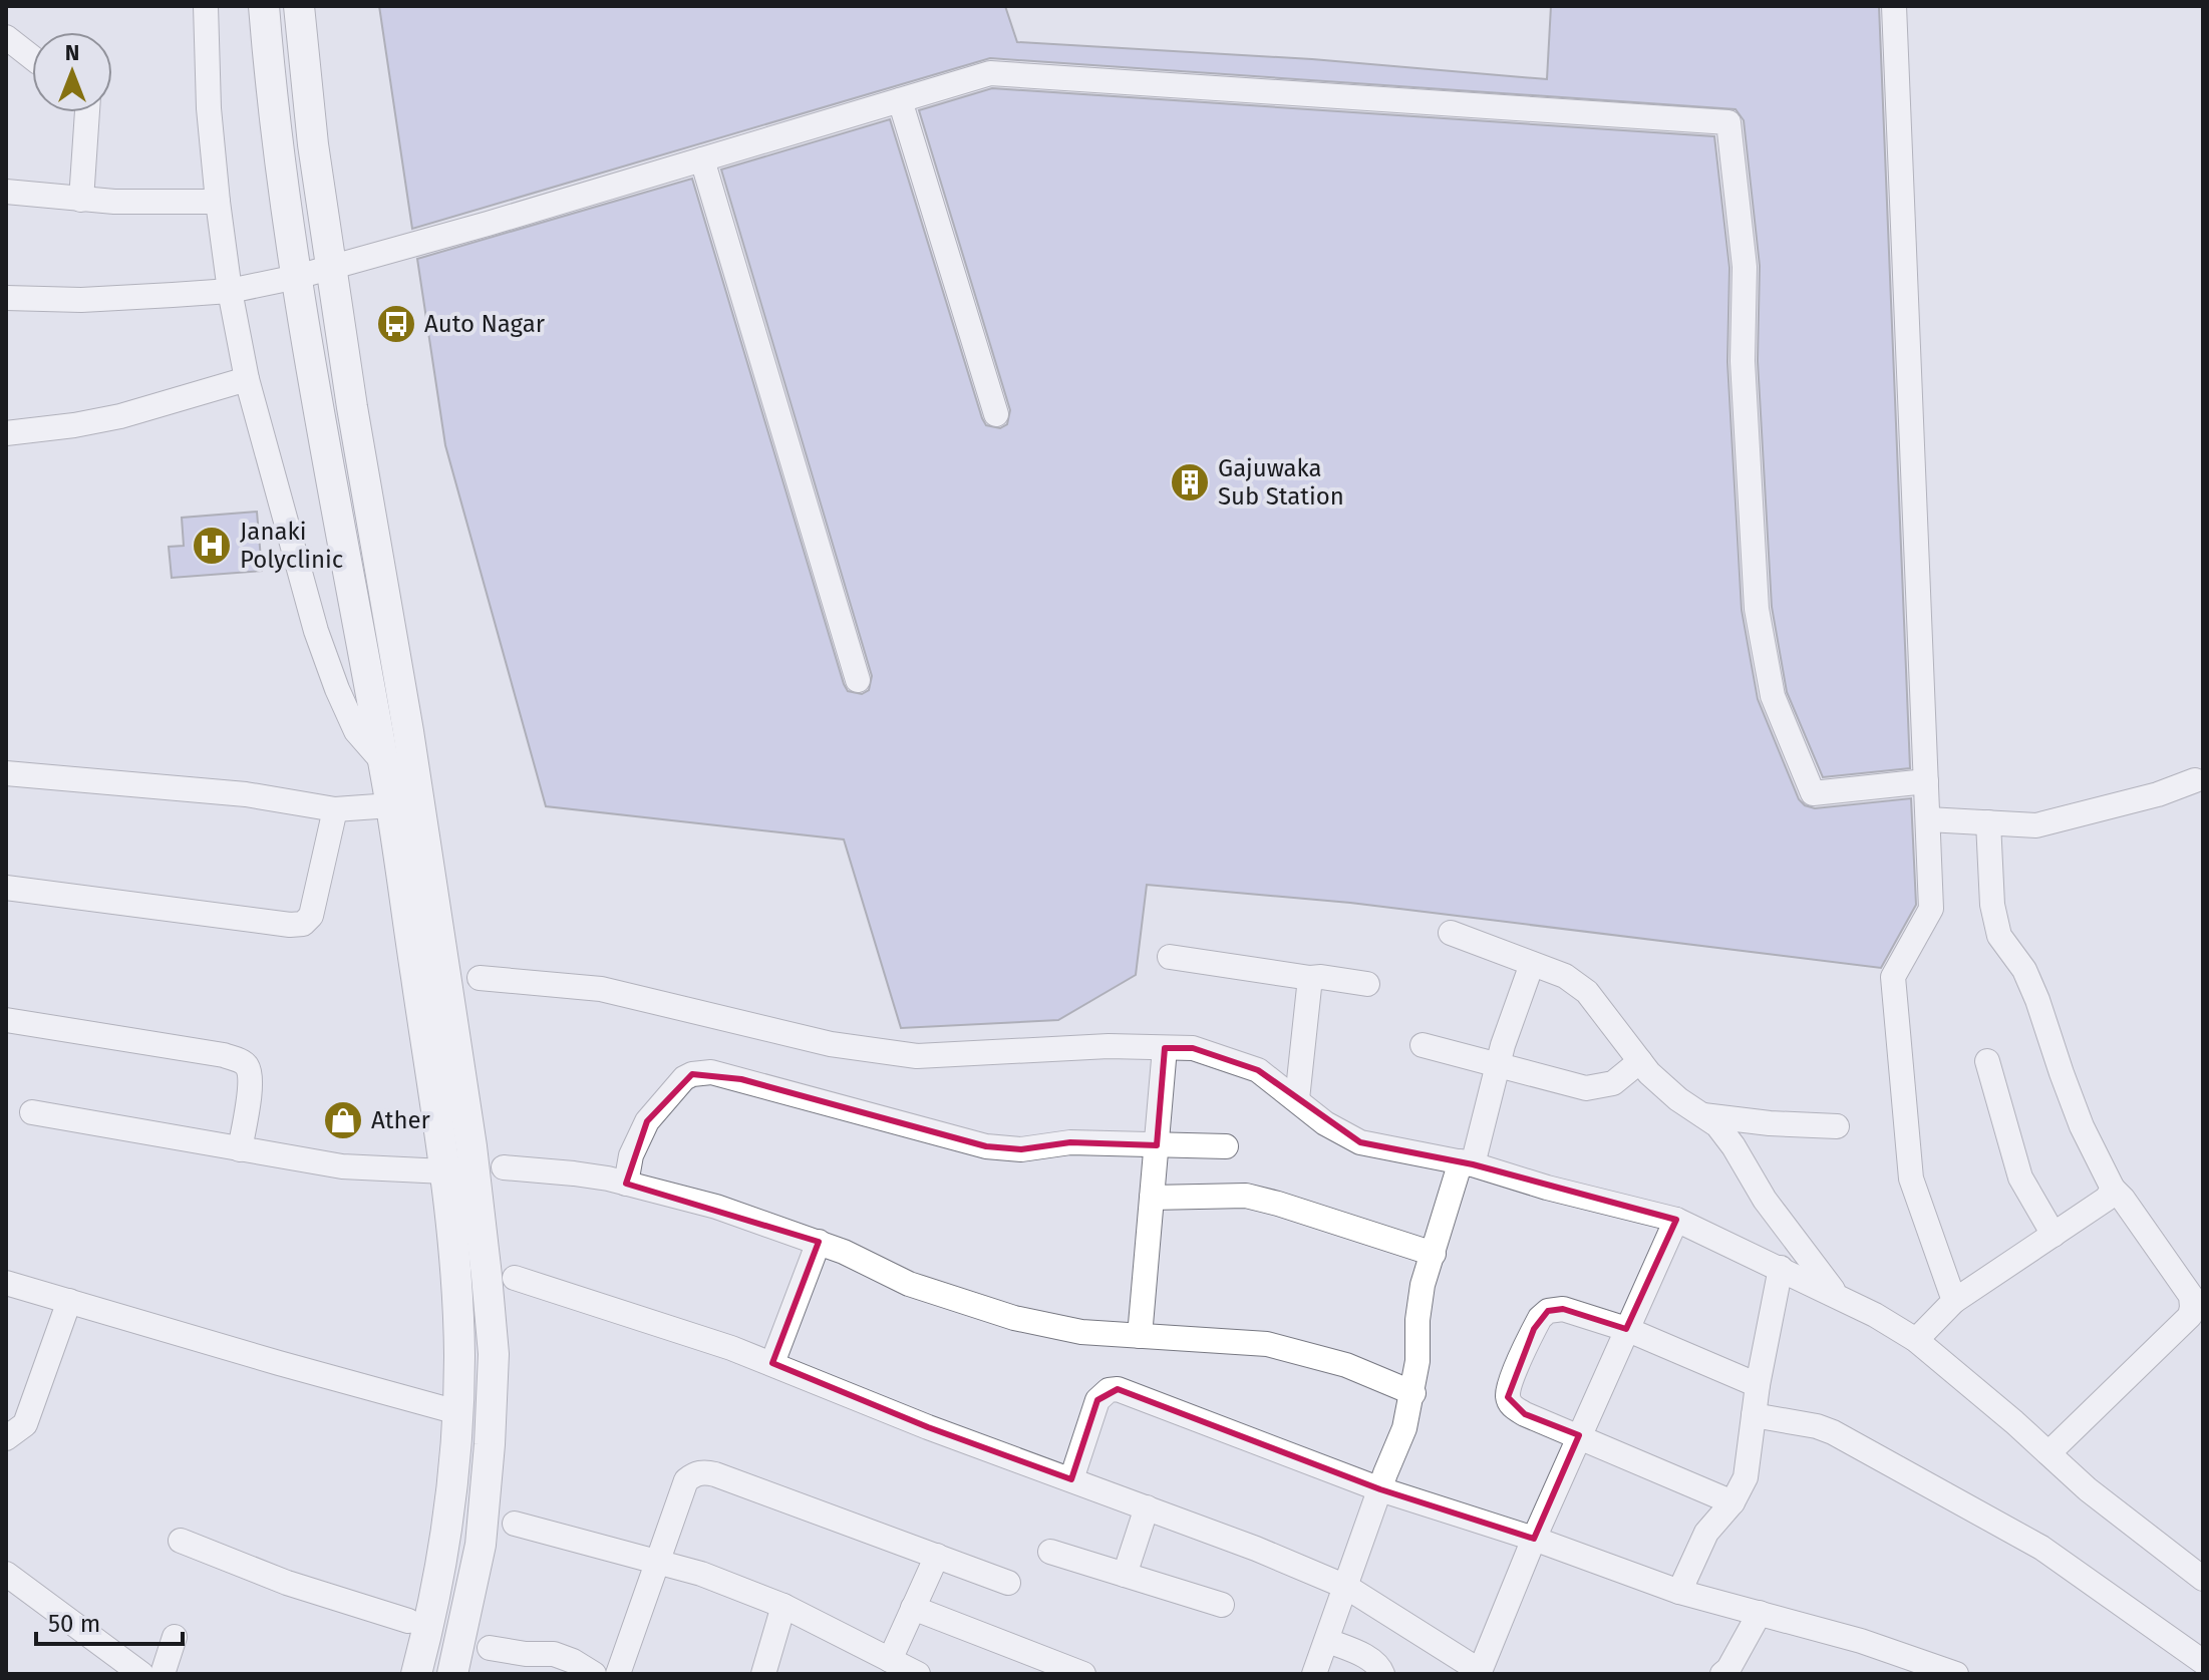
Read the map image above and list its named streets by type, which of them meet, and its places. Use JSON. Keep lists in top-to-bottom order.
{
  "places": {
    "bus stop": ["Auto Nagar"],
    "building": ["Gajuwaka Sub Station"],
    "hospital": ["Janaki Polyclinic"],
    "shop": ["Ather"]
  },
  "scale_bar": "50 m",
  "north": "top"
}
